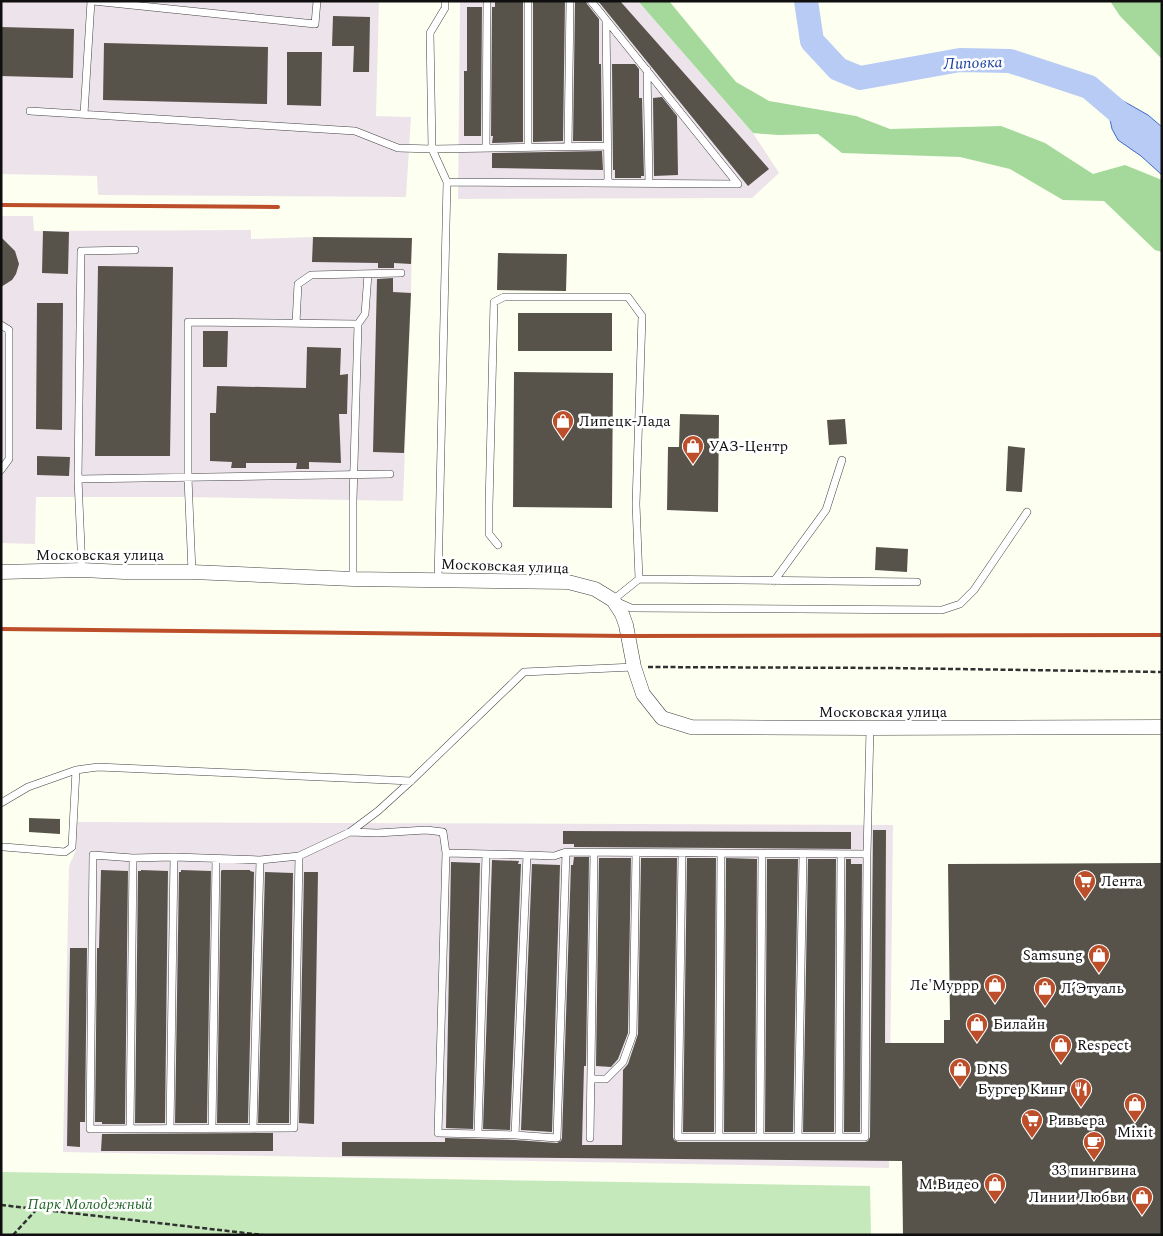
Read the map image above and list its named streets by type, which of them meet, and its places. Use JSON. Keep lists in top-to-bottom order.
{
  "streets": {
    "street": ["Московская улица"]
  },
  "water": ["Липовка"],
  "parks": ["Парк Молодежный"],
  "places": {
    "shop": [
      "Липецк-Лада",
      "УАЗ-Центр",
      "Samsung",
      "Ле'Муррр",
      "Л’Этуаль",
      "Билайн",
      "Respect",
      "DNS",
      "Mixit",
      "М.Видео",
      "Линии Любви"
    ],
    "supermarket": ["Лента", "Ривьера"],
    "restaurant": ["Бургер Кинг"],
    "cafe": ["33 пингвина"]
  }
}
